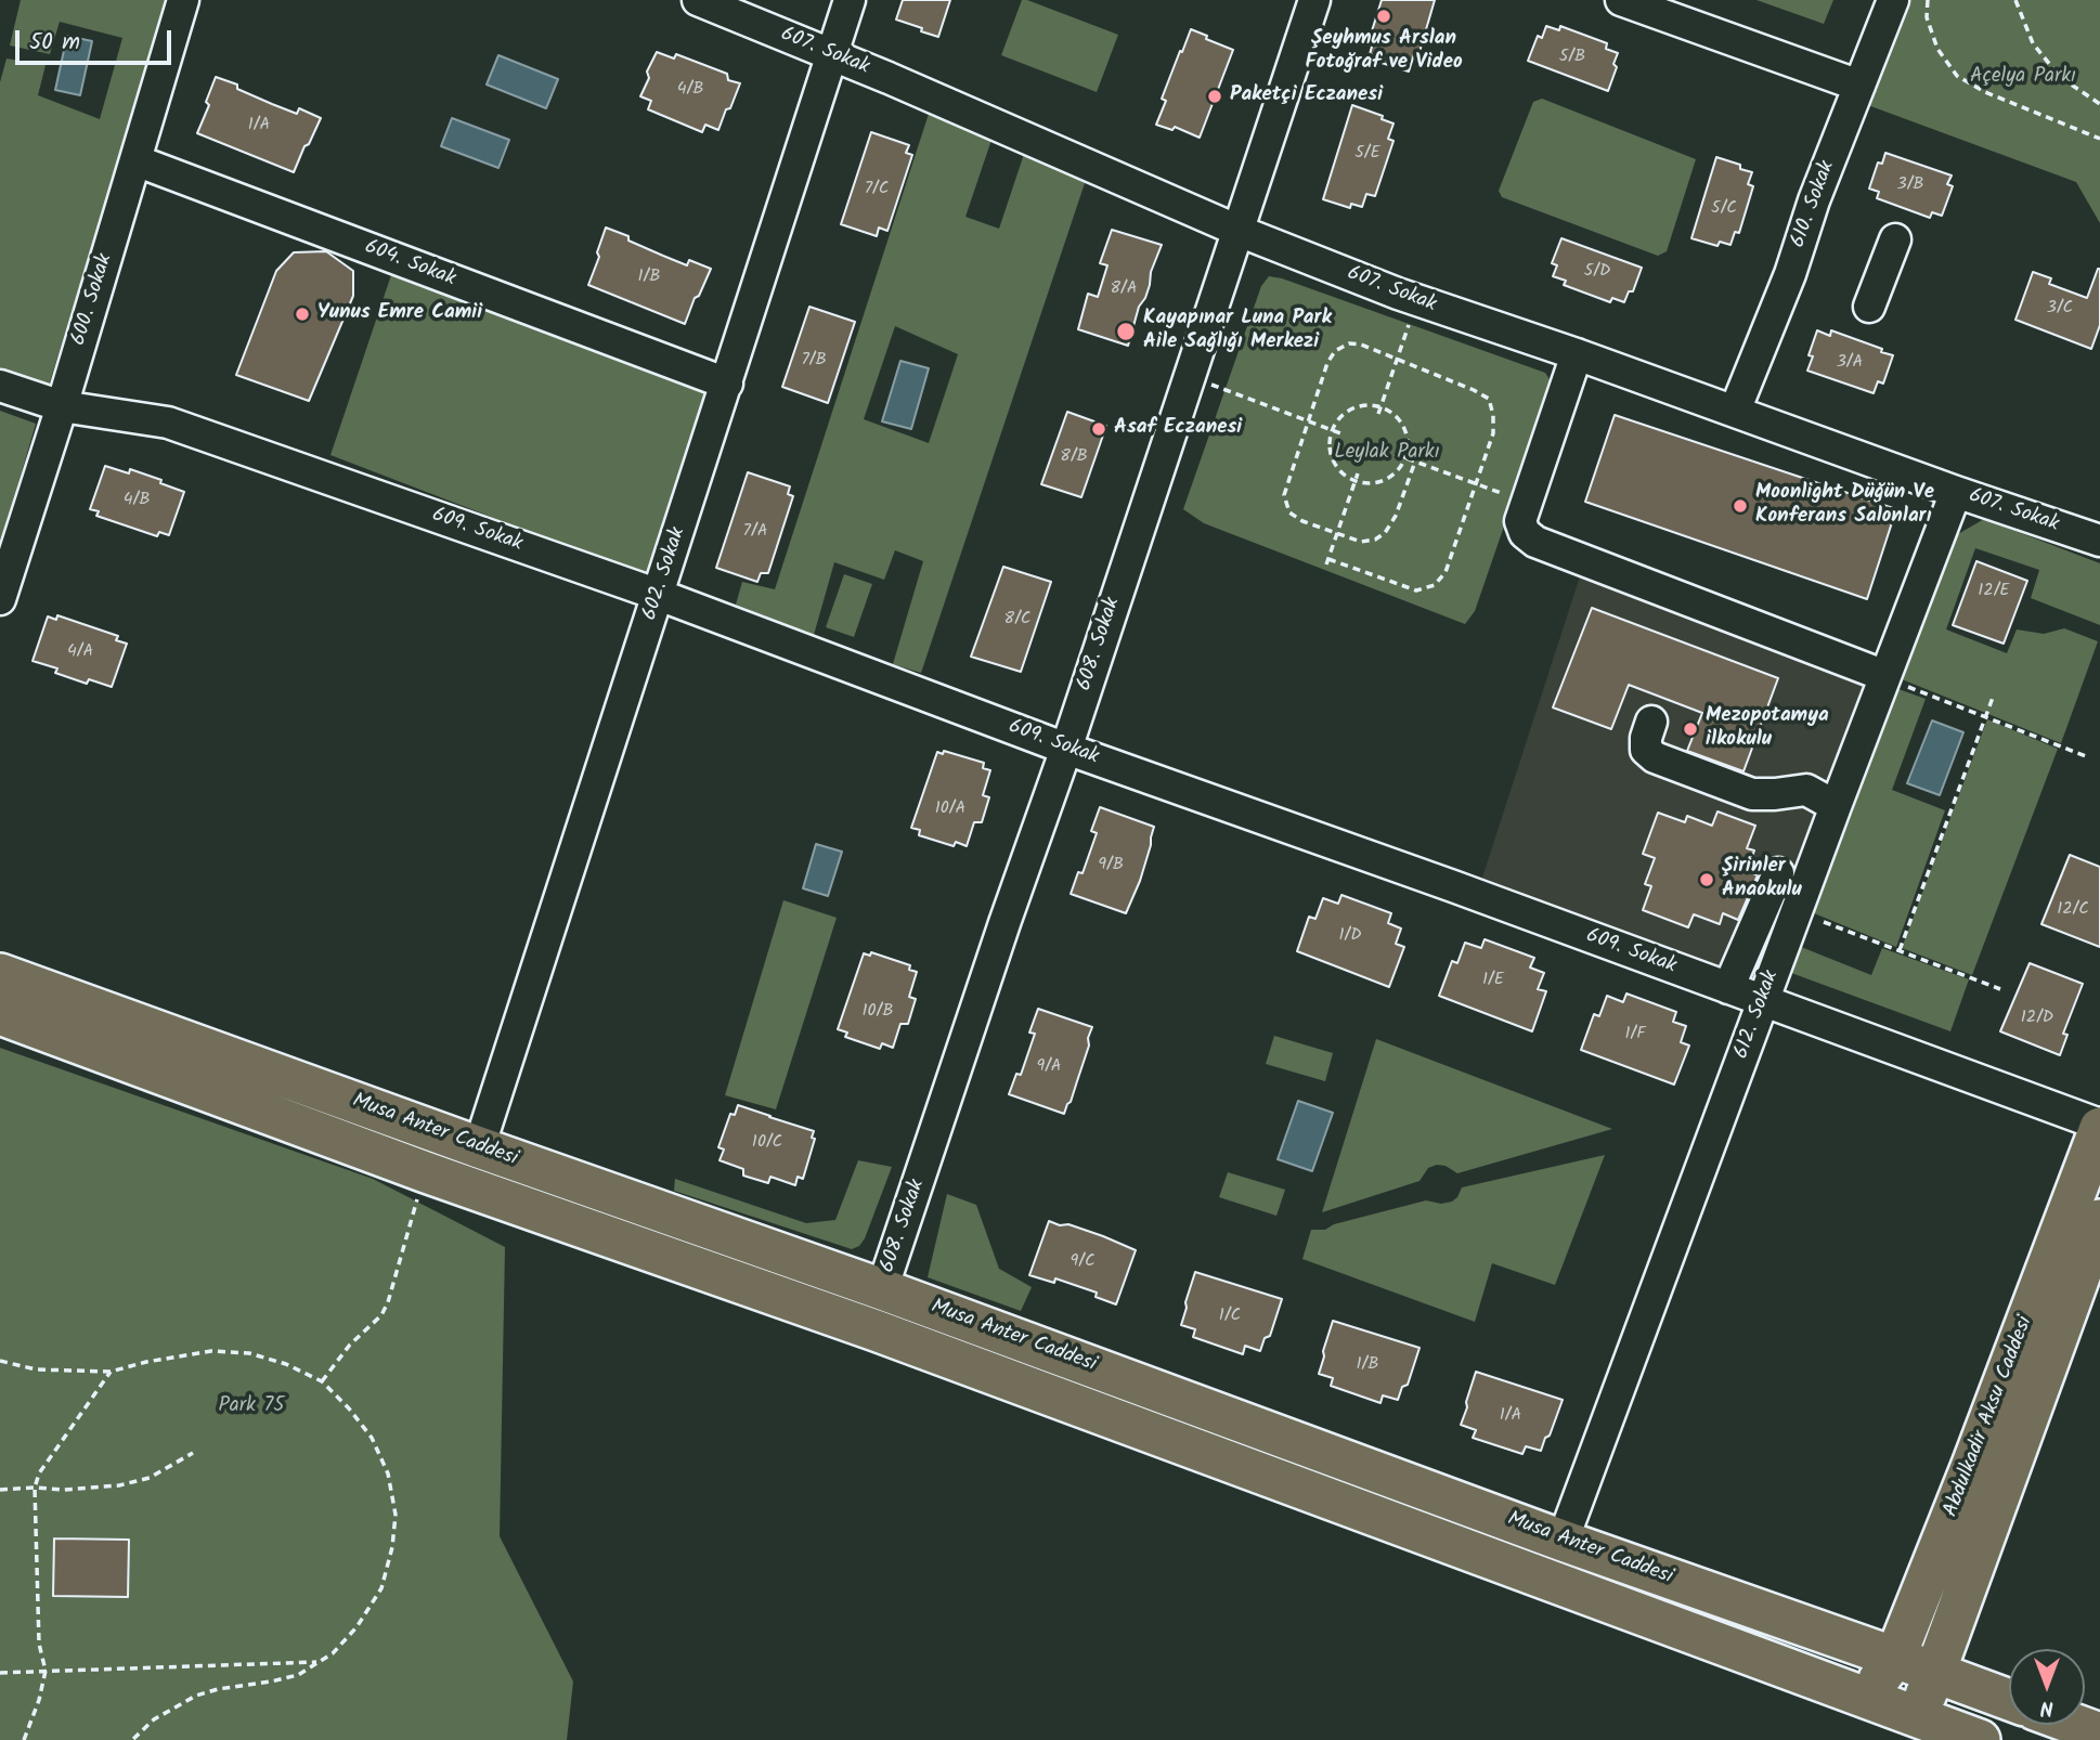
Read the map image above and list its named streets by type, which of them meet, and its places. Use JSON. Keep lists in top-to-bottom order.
{
  "streets": {
    "main road": ["Musa Anter Caddesi", "Abdulkadir Aksu Caddesi"],
    "street": [
      "607. Sokak",
      "610. Sokak",
      "604. Sokak",
      "600. Sokak",
      "609. Sokak",
      "602. Sokak",
      "608. Sokak",
      "612. Sokak"
    ]
  },
  "crossings": [
    ["607. Sokak", "610. Sokak"],
    ["607. Sokak", "602. Sokak"],
    ["607. Sokak", "608. Sokak"],
    ["607. Sokak", "612. Sokak"],
    ["604. Sokak", "600. Sokak"],
    ["604. Sokak", "602. Sokak"],
    ["600. Sokak", "609. Sokak"],
    ["609. Sokak", "602. Sokak"],
    ["609. Sokak", "608. Sokak"],
    ["609. Sokak", "612. Sokak"],
    ["609. Sokak", "Abdulkadir Aksu Caddesi"],
    ["602. Sokak", "Musa Anter Caddesi"],
    ["608. Sokak", "Musa Anter Caddesi"],
    ["612. Sokak", "Musa Anter Caddesi"],
    ["Musa Anter Caddesi", "Abdulkadir Aksu Caddesi"]
  ],
  "parks": ["Açelya Parkı", "Leylak Parkı", "Park 75"],
  "places": [
    "Şeyhmus Arslan Fotoğraf ve Video",
    "Paketçi Eczanesi",
    "Yunus Emre Camii",
    "Kayapınar Luna Park Aile Sağlığı Merkezi",
    "Asaf Eczanesi",
    "Moonlight Düğün Ve Konferans Salonları",
    "Mezopotamya ilkokulu",
    "Şirinler Anaokulu"
  ],
  "house_numbers": [
    "5/B",
    "4/B",
    "1/A",
    "5/E",
    "3/B",
    "7/C",
    "5/C",
    "5/D",
    "1/B",
    "8/A",
    "3/C",
    "7/B",
    "3/A",
    "8/B",
    "4/B",
    "7/A",
    "12/E",
    "8/C",
    "4/A",
    "10/A",
    "9/B",
    "12/C",
    "1/D",
    "1/E",
    "10/B",
    "12/D",
    "1/F",
    "9/A",
    "10/C",
    "9/C",
    "1/C",
    "1/B",
    "1/A"
  ],
  "scale_bar": "50 m",
  "north": "bottom"
}
